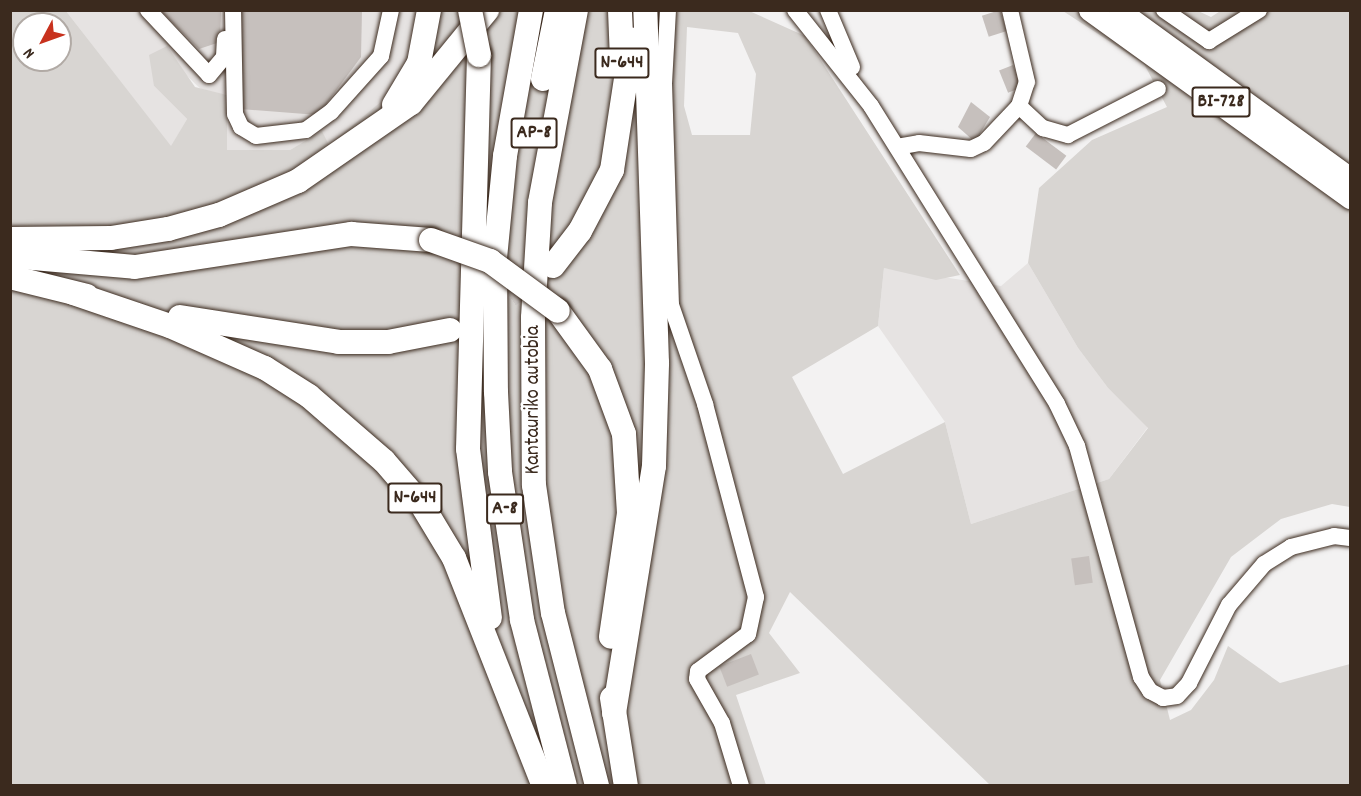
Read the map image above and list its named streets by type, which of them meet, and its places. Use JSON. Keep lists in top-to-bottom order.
{
  "streets": {
    "highway": [
      "N-644",
      "AP-8",
      "Kantauriko autobia",
      "A-8"
    ],
    "main road": ["BI-728"]
  },
  "crossings": [
    ["AP-8", "Kantauriko autobia"]
  ],
  "north": "bottom left"
}
